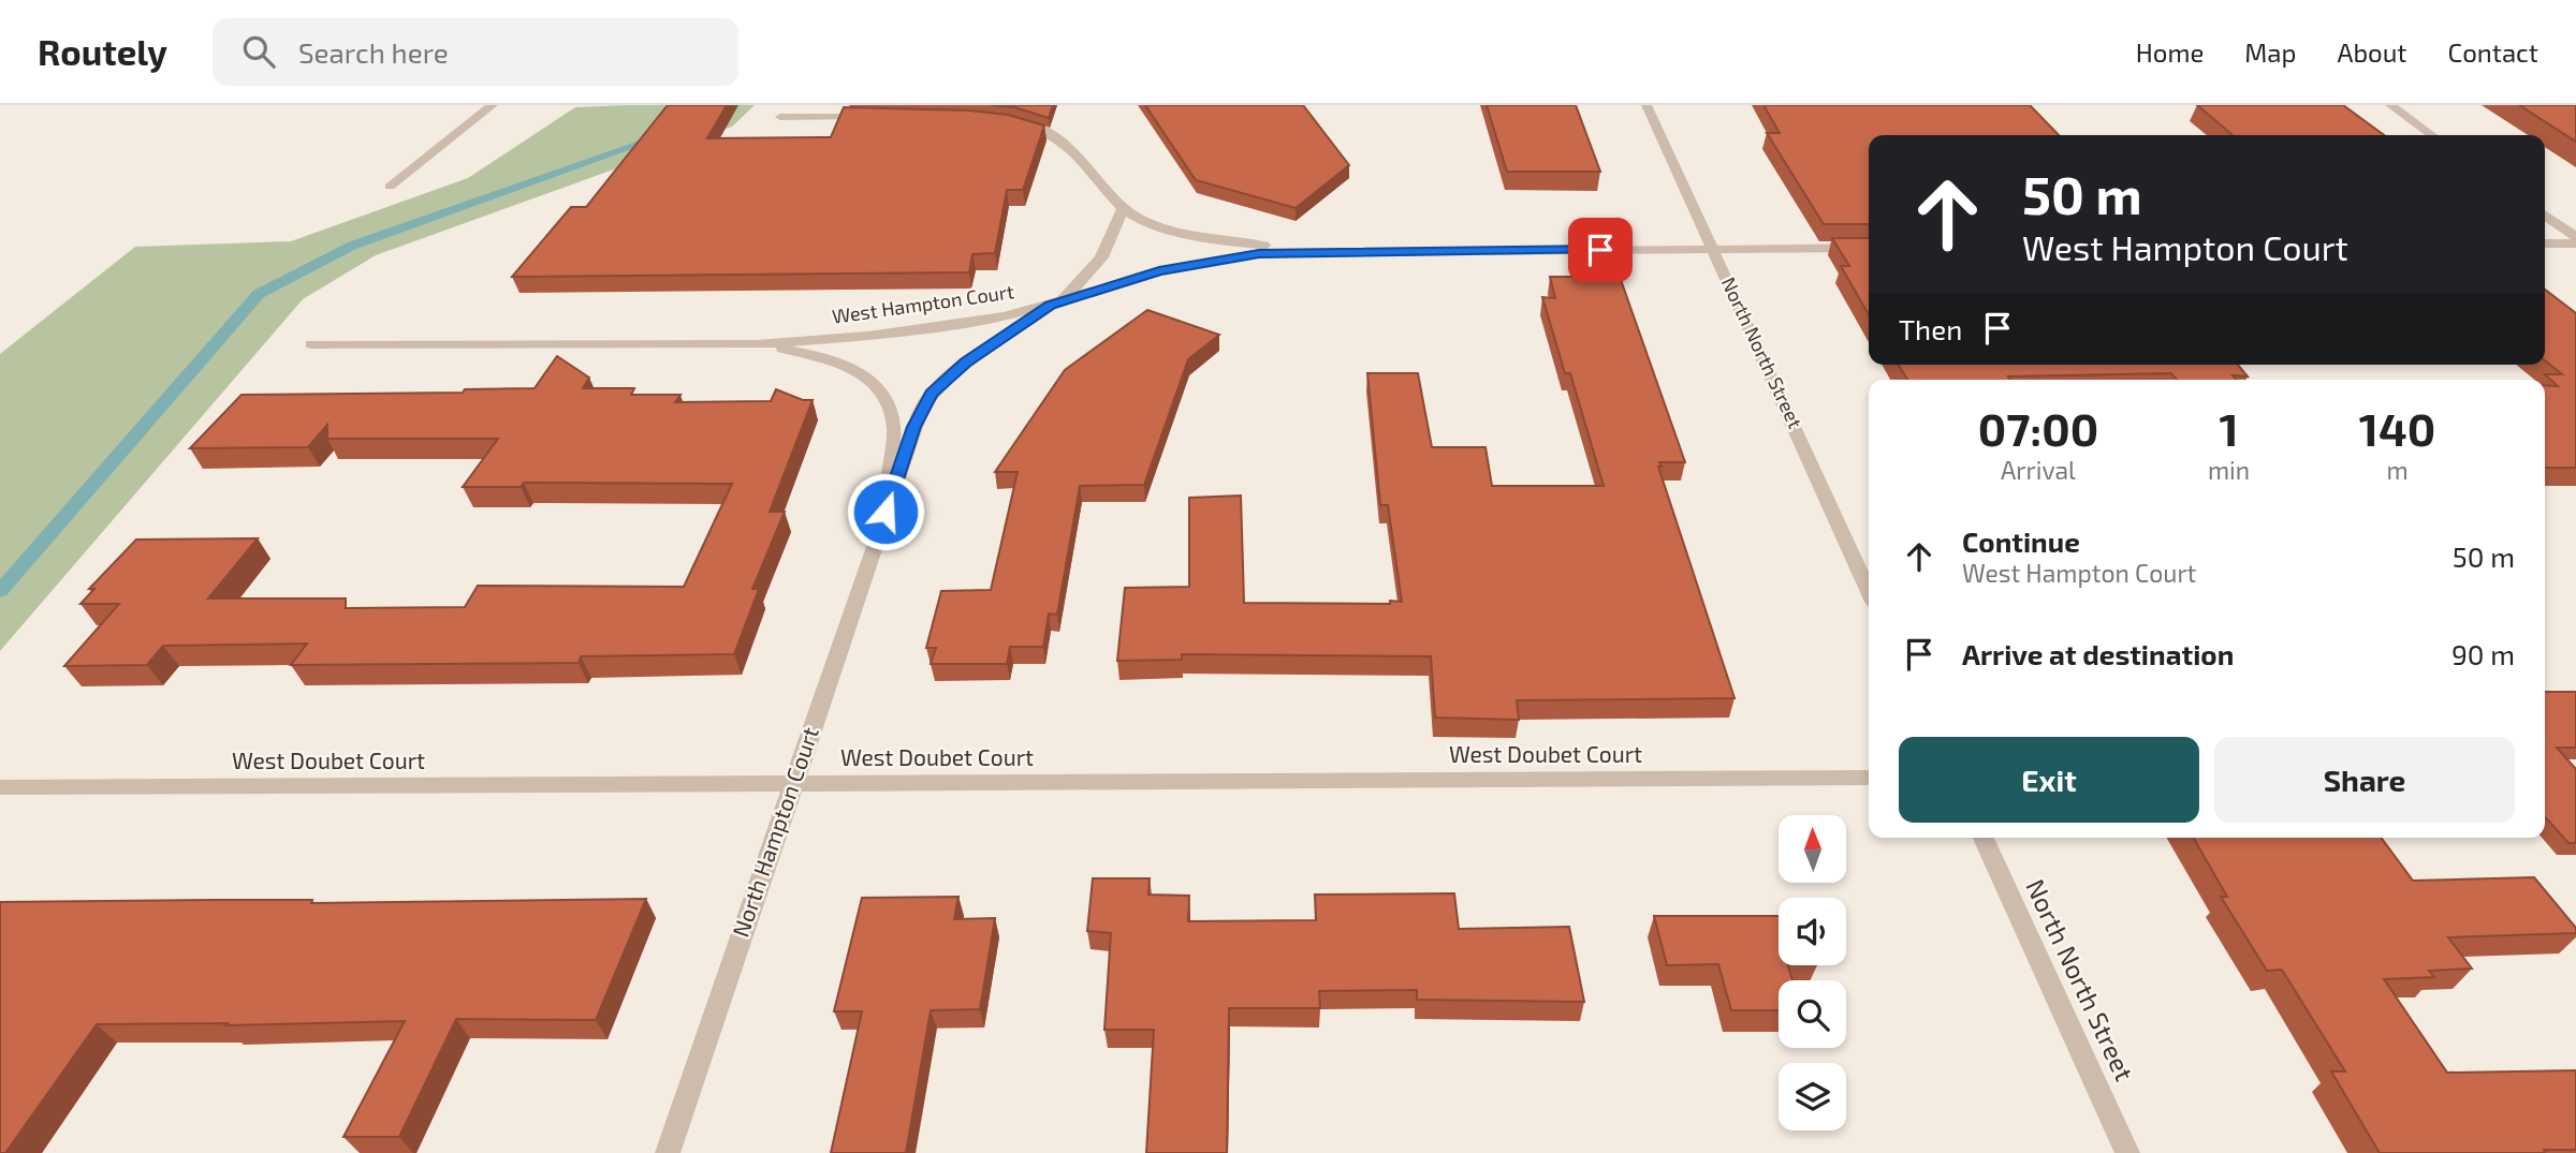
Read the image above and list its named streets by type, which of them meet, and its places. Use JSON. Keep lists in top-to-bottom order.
{
  "streets": {
    "street": [
      "West Hampton Court",
      "North North Street",
      "West Doubet Court",
      "North Hampton Court"
    ]
  },
  "crossings": [
    ["West Hampton Court", "North North Street"],
    ["West Hampton Court", "North Hampton Court"],
    ["West Doubet Court", "North Hampton Court"]
  ],
  "north": "top",
  "page": {
    "header": "Routely",
    "search": "Search here",
    "nav": [
      "Home",
      "Map",
      "About",
      "Contact"
    ],
    "turn": ["50 m", "West Hampton Court"],
    "then": "Then",
    "eta": [
      "07:00",
      "Arrival",
      "1",
      "min",
      "140",
      "m"
    ],
    "list": [
      {
        "name": "Continue",
        "note": "West Hampton Court",
        "value": "50 m"
      },
      {
        "name": "Arrive at destination",
        "value": "90 m"
      }
    ],
    "buttons": ["Exit", "Share"]
  }
}
